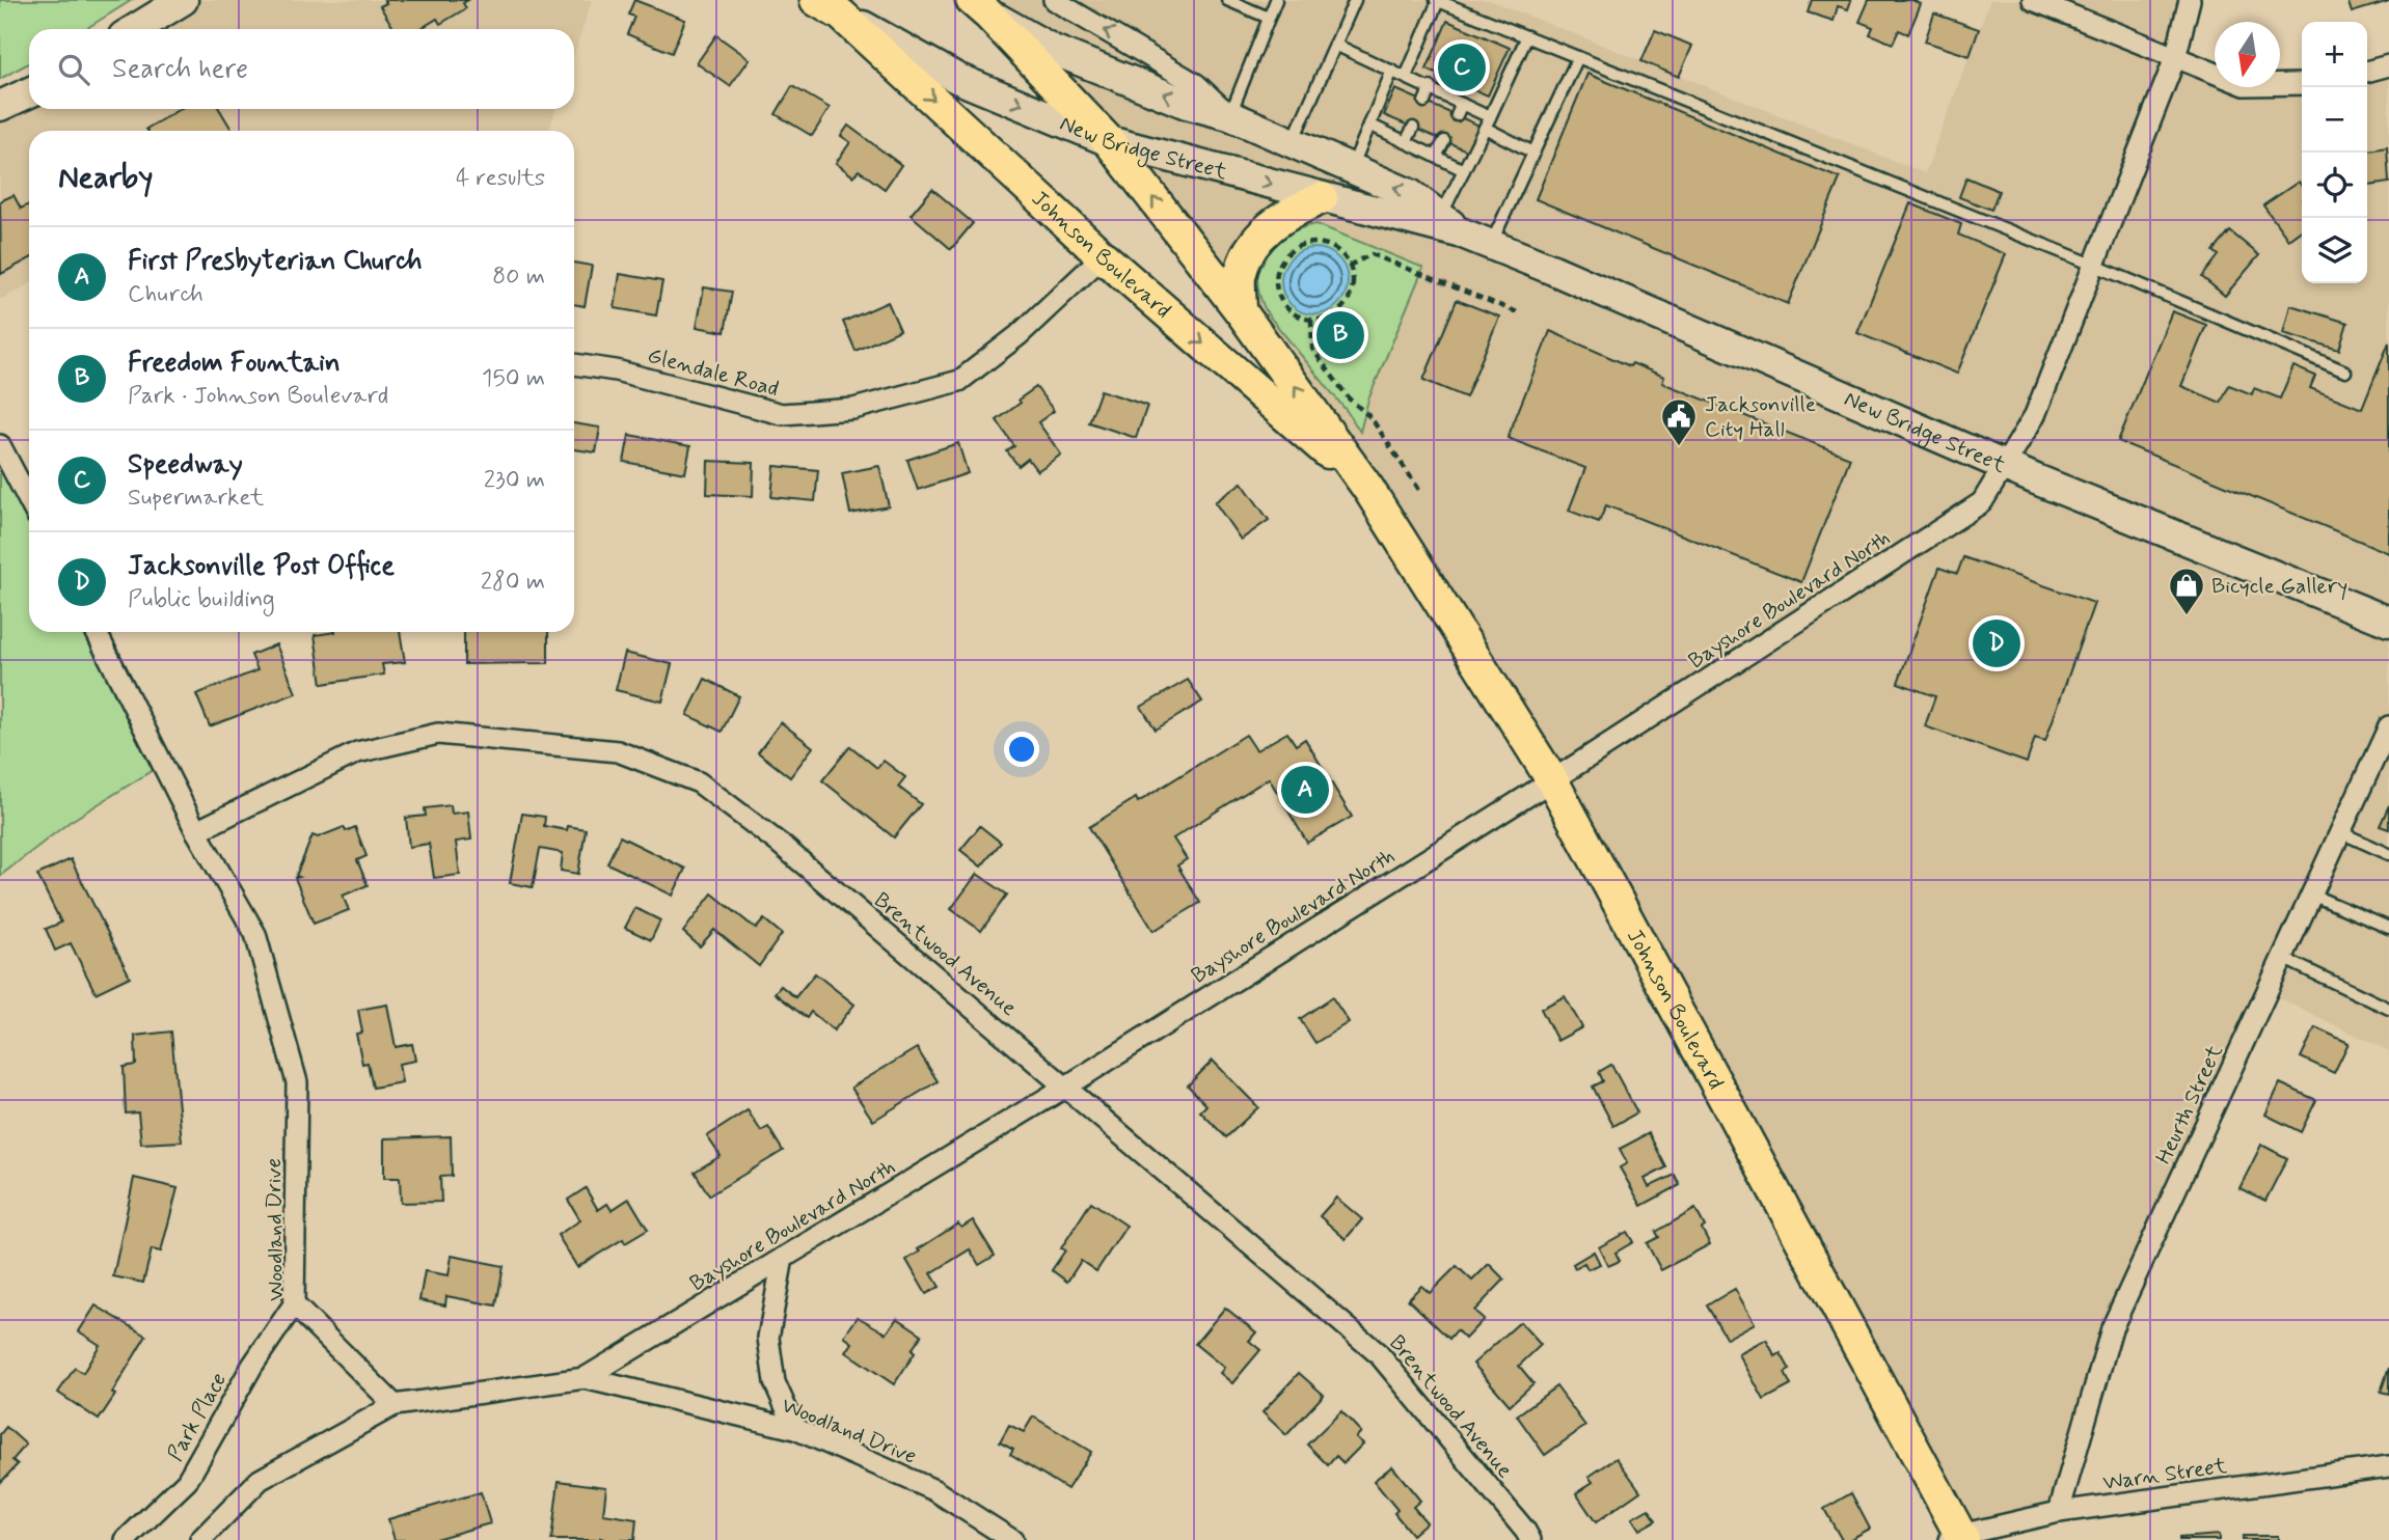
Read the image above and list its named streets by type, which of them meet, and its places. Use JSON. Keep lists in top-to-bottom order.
{
  "streets": {
    "main road": ["New Bridge Street", "Johnson Boulevard"],
    "street": [
      "Glendale Road",
      "Bayshore Boulevard North",
      "Brentwood Avenue",
      "Heurth Street",
      "Woodland Drive",
      "Park Place",
      "Warn Street"
    ]
  },
  "crossings": [
    ["New Bridge Street", "Johnson Boulevard"],
    ["New Bridge Street", "Bayshore Boulevard North"],
    ["Johnson Boulevard", "Glendale Road"],
    ["Johnson Boulevard", "Bayshore Boulevard North"],
    ["Johnson Boulevard", "Warn Street"],
    ["Bayshore Boulevard North", "Brentwood Avenue"],
    ["Bayshore Boulevard North", "Woodland Drive"],
    ["Brentwood Avenue", "Woodland Drive"],
    ["Heurth Street", "Warn Street"],
    ["Woodland Drive", "Park Place"]
  ],
  "places": {
    "public building": ["Jacksonville City Hall"],
    "shop": ["Bicycle Gallery"]
  },
  "north": "bottom",
  "page": {
    "map_buttons": ["+", "−"],
    "search": "Search here",
    "pins": [
      "C",
      "B",
      "D",
      "A"
    ],
    "heading": ["Nearby", "4 results"],
    "list": [
      {
        "mark": "A",
        "name": "First Presbyterian Church",
        "note": "Church",
        "value": "80 m"
      },
      {
        "mark": "B",
        "name": "Freedom Fountain",
        "note": "Park · Johnson Boulevard",
        "value": "150 m"
      },
      {
        "mark": "C",
        "name": "Speedway",
        "note": "Supermarket",
        "value": "230 m"
      },
      {
        "mark": "D",
        "name": "Jacksonville Post Office",
        "note": "Public building",
        "value": "280 m"
      }
    ]
  }
}
